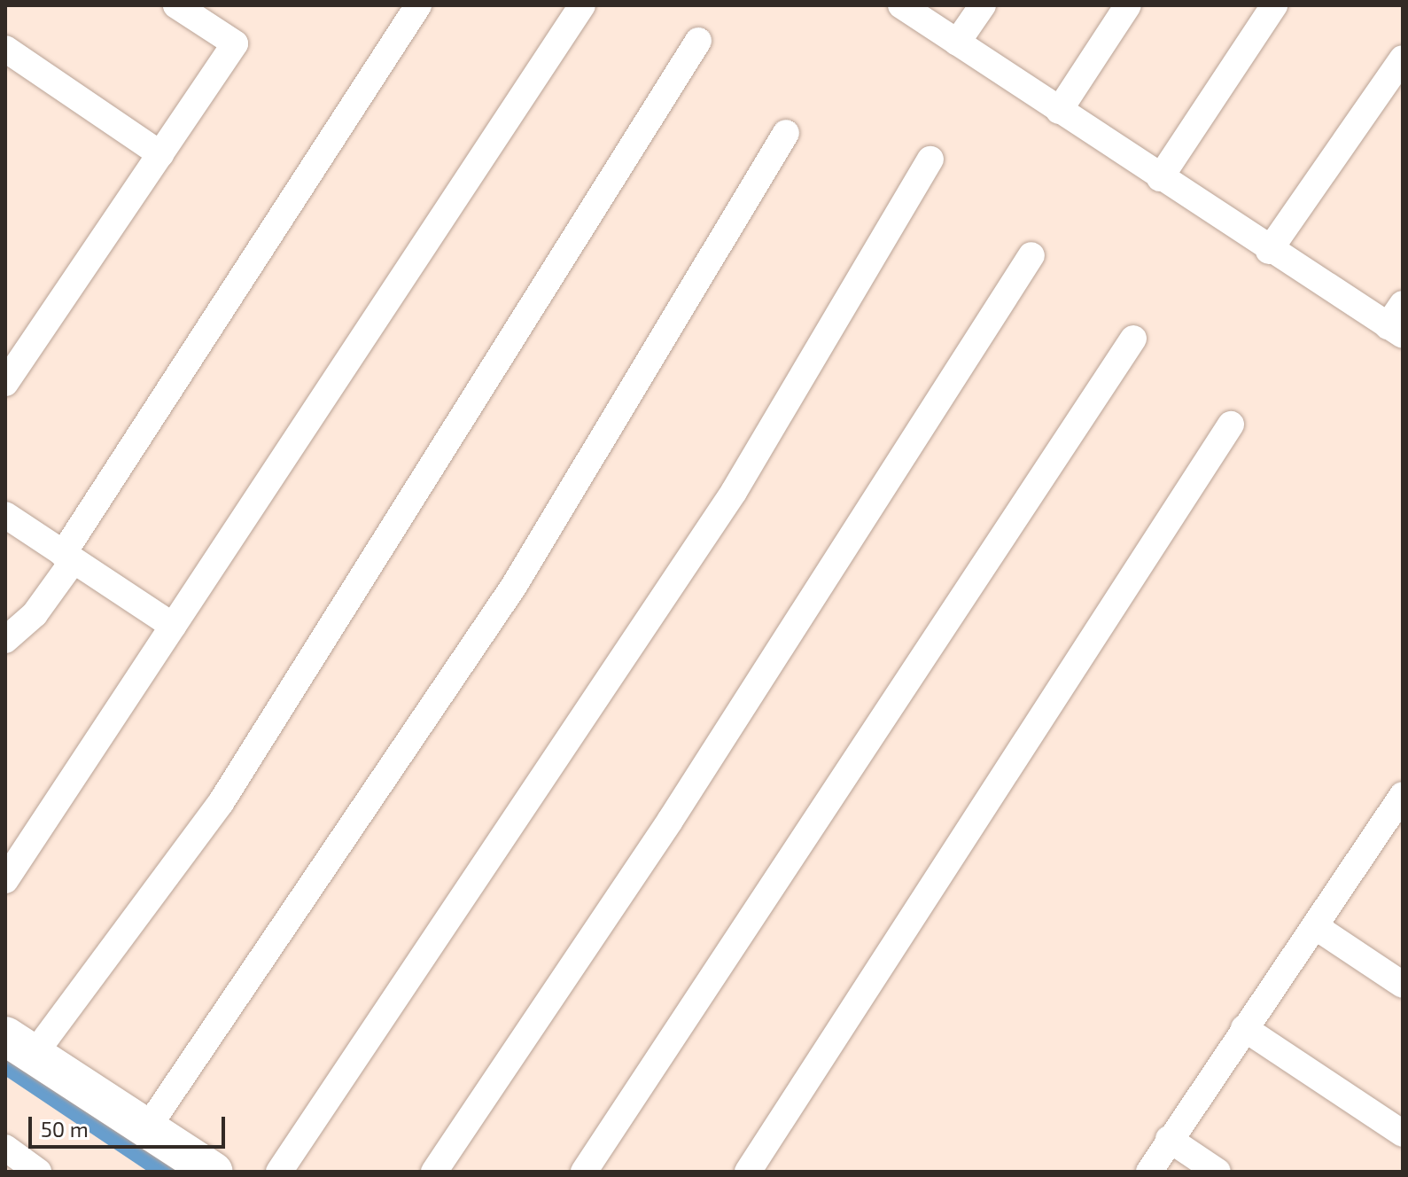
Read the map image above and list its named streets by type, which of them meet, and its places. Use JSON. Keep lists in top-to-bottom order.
{
  "scale_bar": "50 m"
}
